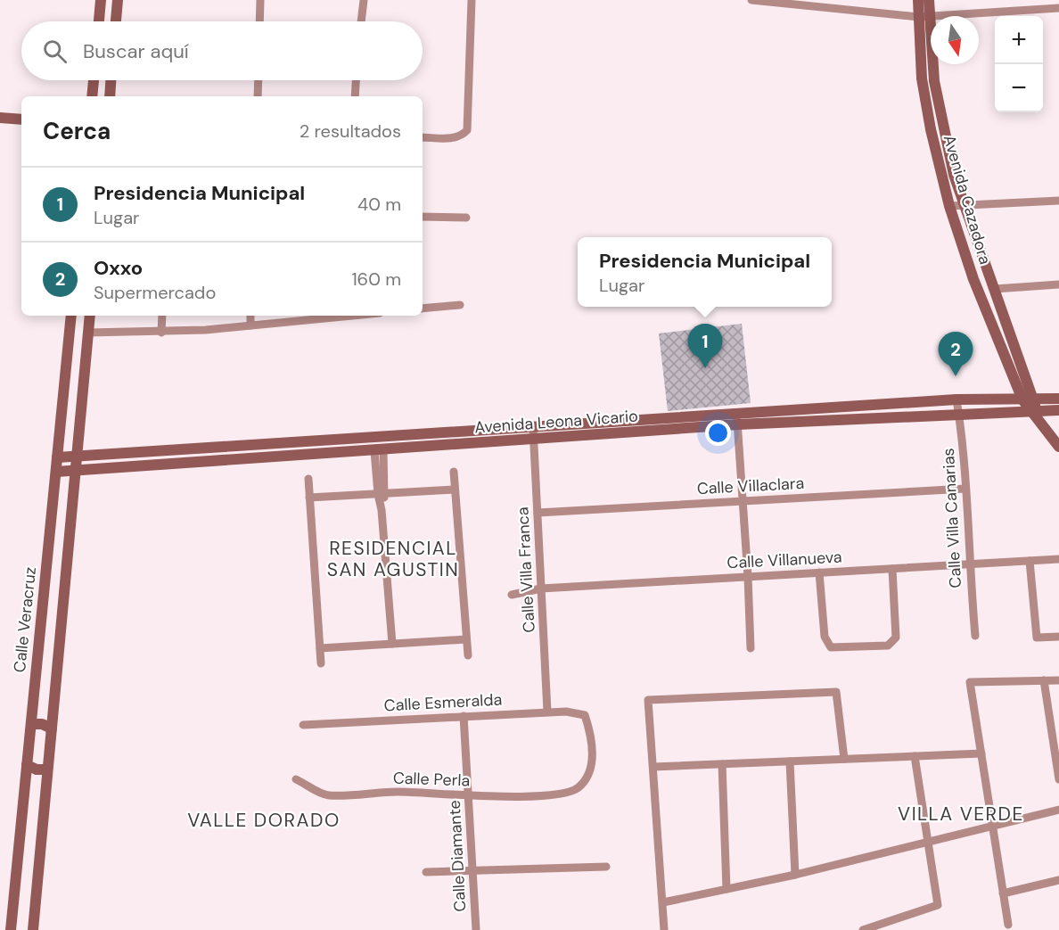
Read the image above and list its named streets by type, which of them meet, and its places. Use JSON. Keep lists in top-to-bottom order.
{
  "streets": {
    "street": [
      "Avenida Cazadora",
      "Avenida Leona Vicario",
      "Calle Villaclara",
      "Calle Villa Canarias",
      "Calle Villanueva",
      "Calle Villa Franca",
      "Calle Veracruz",
      "Calle Esmeralda",
      "Calle Perla",
      "Calle Diamante"
    ]
  },
  "crossings": [
    ["Avenida Cazadora", "Avenida Leona Vicario"],
    ["Avenida Leona Vicario", "Calle Villa Canarias"],
    ["Avenida Leona Vicario", "Calle Villa Franca"],
    ["Avenida Leona Vicario", "Calle Veracruz"],
    ["Calle Villaclara", "Calle Villa Canarias"],
    ["Calle Villaclara", "Calle Villa Franca"],
    ["Calle Villa Canarias", "Calle Villanueva"],
    ["Calle Villanueva", "Calle Villa Franca"],
    ["Calle Villa Franca", "Calle Esmeralda"],
    ["Calle Esmeralda", "Calle Perla"],
    ["Calle Esmeralda", "Calle Diamante"],
    ["Calle Perla", "Calle Diamante"]
  ],
  "districts": ["RESIDENCIAL SAN AGUSTIN", "VILLA VERDE", "VALLE DORADO"],
  "north": "bottom",
  "page": {
    "map_buttons": ["+", "−"],
    "search": "Buscar aquí",
    "heading": ["Cerca", "2 resultados"],
    "list": [
      {
        "mark": "1",
        "name": "Presidencia Municipal",
        "note": "Lugar",
        "value": "40 m"
      },
      {
        "mark": "2",
        "name": "Oxxo",
        "note": "Supermercado",
        "value": "160 m"
      }
    ],
    "popup": ["Presidencia Municipal", "Lugar"],
    "pins": ["1", "2"]
  }
}
